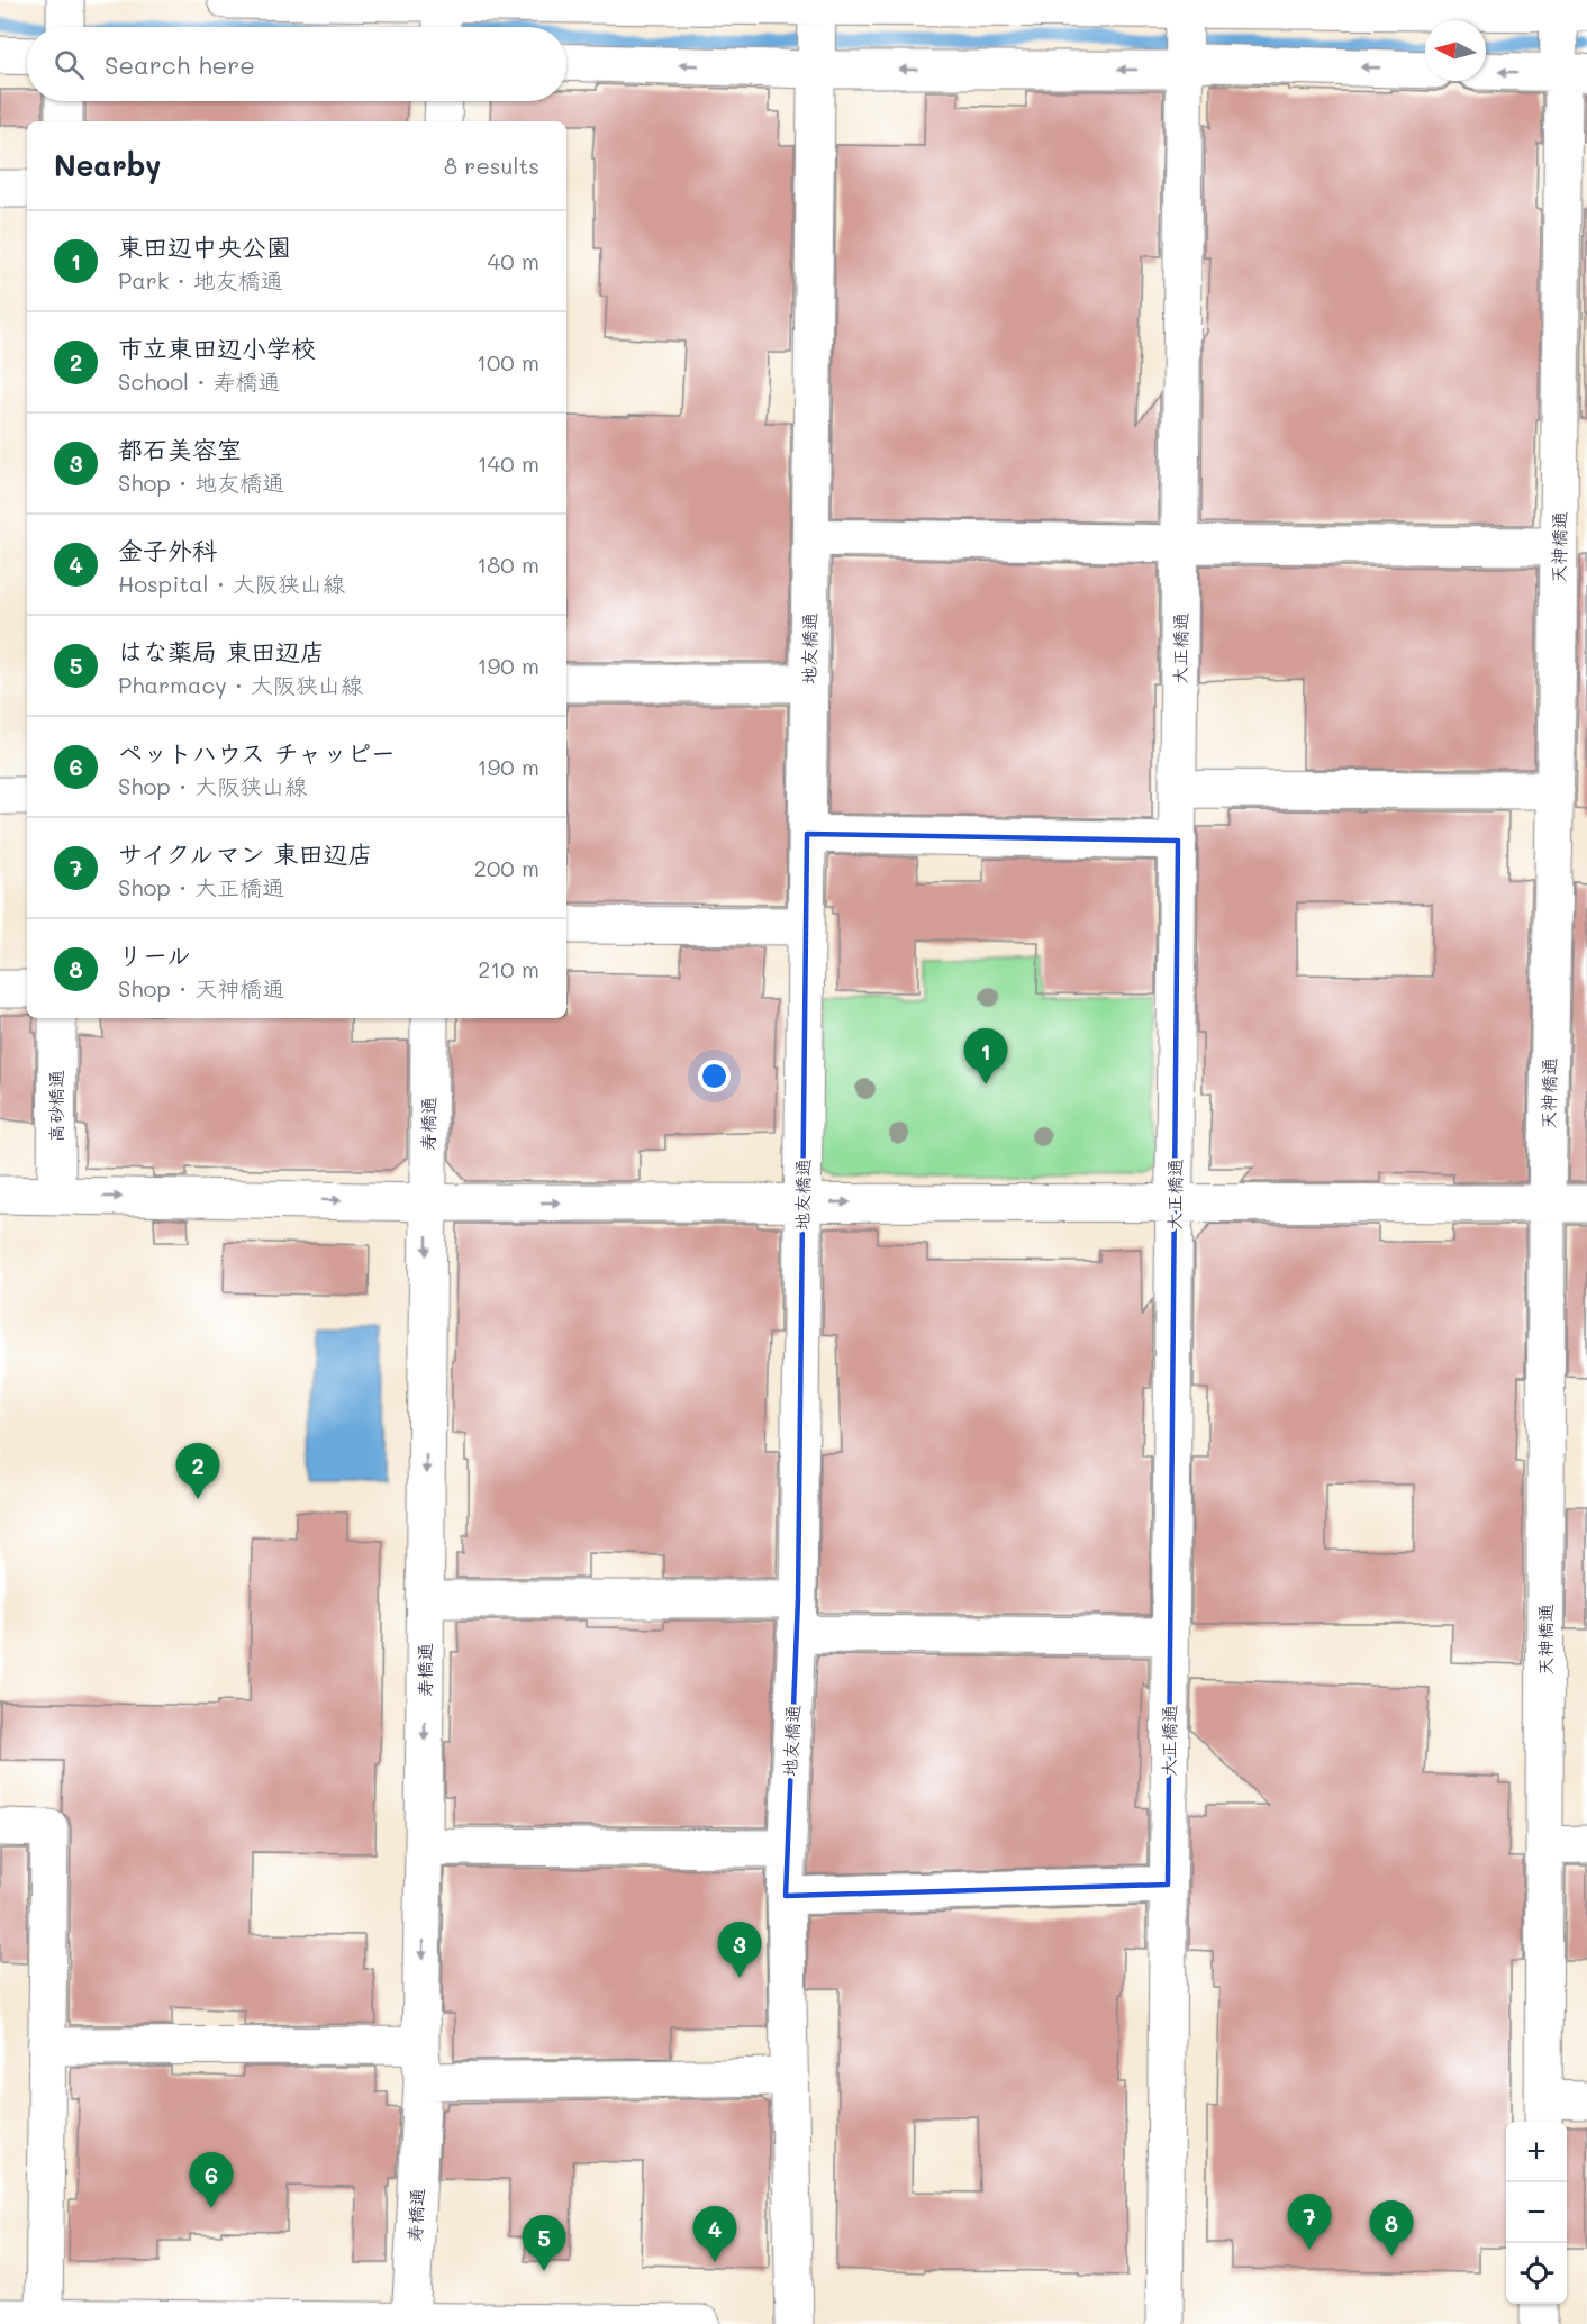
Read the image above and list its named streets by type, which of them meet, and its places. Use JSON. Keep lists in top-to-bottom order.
{
  "streets": {
    "street": [
      "天神橋通",
      "地友橋通",
      "大正橋通",
      "高砂橋通",
      "寿橋通"
    ]
  },
  "one_way": ["寿橋通"],
  "north": "left",
  "page": {
    "search": "Search here",
    "heading": ["Nearby", "8 results"],
    "list": [
      {
        "mark": "1",
        "name": "東田辺中央公園",
        "note": "Park · 地友橋通",
        "value": "40 m"
      },
      {
        "mark": "2",
        "name": "市立東田辺小学校",
        "note": "School · 寿橋通",
        "value": "100 m"
      },
      {
        "mark": "3",
        "name": "都石美容室",
        "note": "Shop · 地友橋通",
        "value": "140 m"
      },
      {
        "mark": "4",
        "name": "金子外科",
        "note": "Hospital · 大阪狭山線",
        "value": "180 m"
      },
      {
        "mark": "5",
        "name": "はな薬局 東田辺店",
        "note": "Pharmacy · 大阪狭山線",
        "value": "190 m"
      },
      {
        "mark": "6",
        "name": "ペットハウス チャッピー",
        "note": "Shop · 大阪狭山線",
        "value": "190 m"
      },
      {
        "mark": "7",
        "name": "サイクルマン 東田辺店",
        "note": "Shop · 大正橋通",
        "value": "200 m"
      },
      {
        "mark": "8",
        "name": "リール",
        "note": "Shop · 天神橋通",
        "value": "210 m"
      }
    ],
    "pins": [
      "1",
      "2",
      "3",
      "6",
      "7",
      "8",
      "4",
      "5"
    ],
    "map_buttons": ["+", "−"]
  }
}
